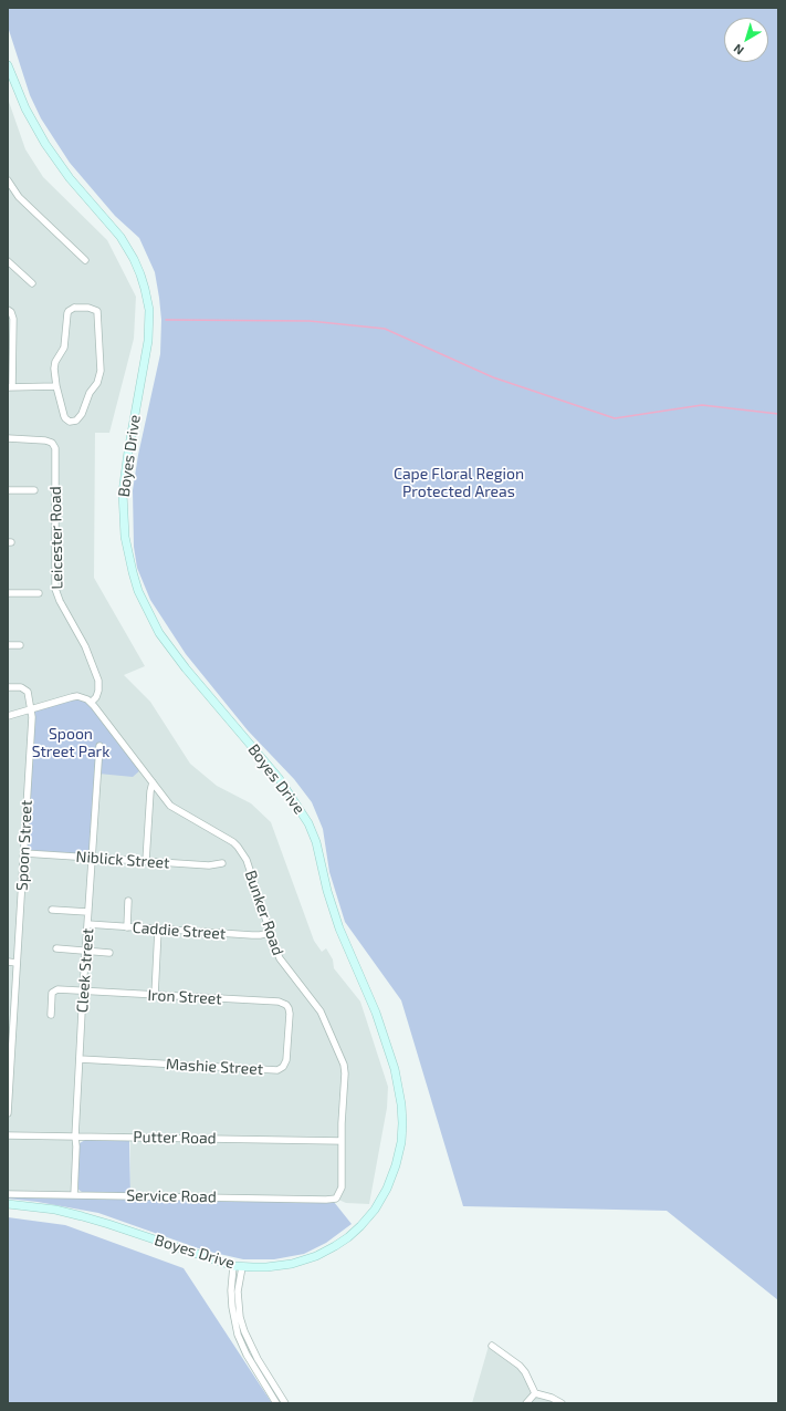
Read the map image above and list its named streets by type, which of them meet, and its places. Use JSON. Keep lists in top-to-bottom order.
{
  "streets": {
    "main road": ["Boyes Drive"],
    "street": [
      "Leicester Road",
      "Spoon Street",
      "Niblick Street",
      "Bunker Road",
      "Caddie Street",
      "Cleek Street",
      "Iron Street",
      "Mashie Street",
      "Putter Road",
      "Service Road"
    ]
  },
  "crossings": [
    ["Leicester Road", "Bunker Road"],
    ["Spoon Street", "Niblick Street"],
    ["Niblick Street", "Cleek Street"],
    ["Bunker Road", "Caddie Street"],
    ["Bunker Road", "Putter Road"],
    ["Bunker Road", "Service Road"],
    ["Caddie Street", "Cleek Street"],
    ["Cleek Street", "Iron Street"],
    ["Cleek Street", "Mashie Street"],
    ["Cleek Street", "Putter Road"],
    ["Cleek Street", "Service Road"],
    ["Iron Street", "Mashie Street"]
  ],
  "parks": ["Cape Floral Region Protected Areas", "Spoon Street Park"],
  "north": "bottom left"
}
